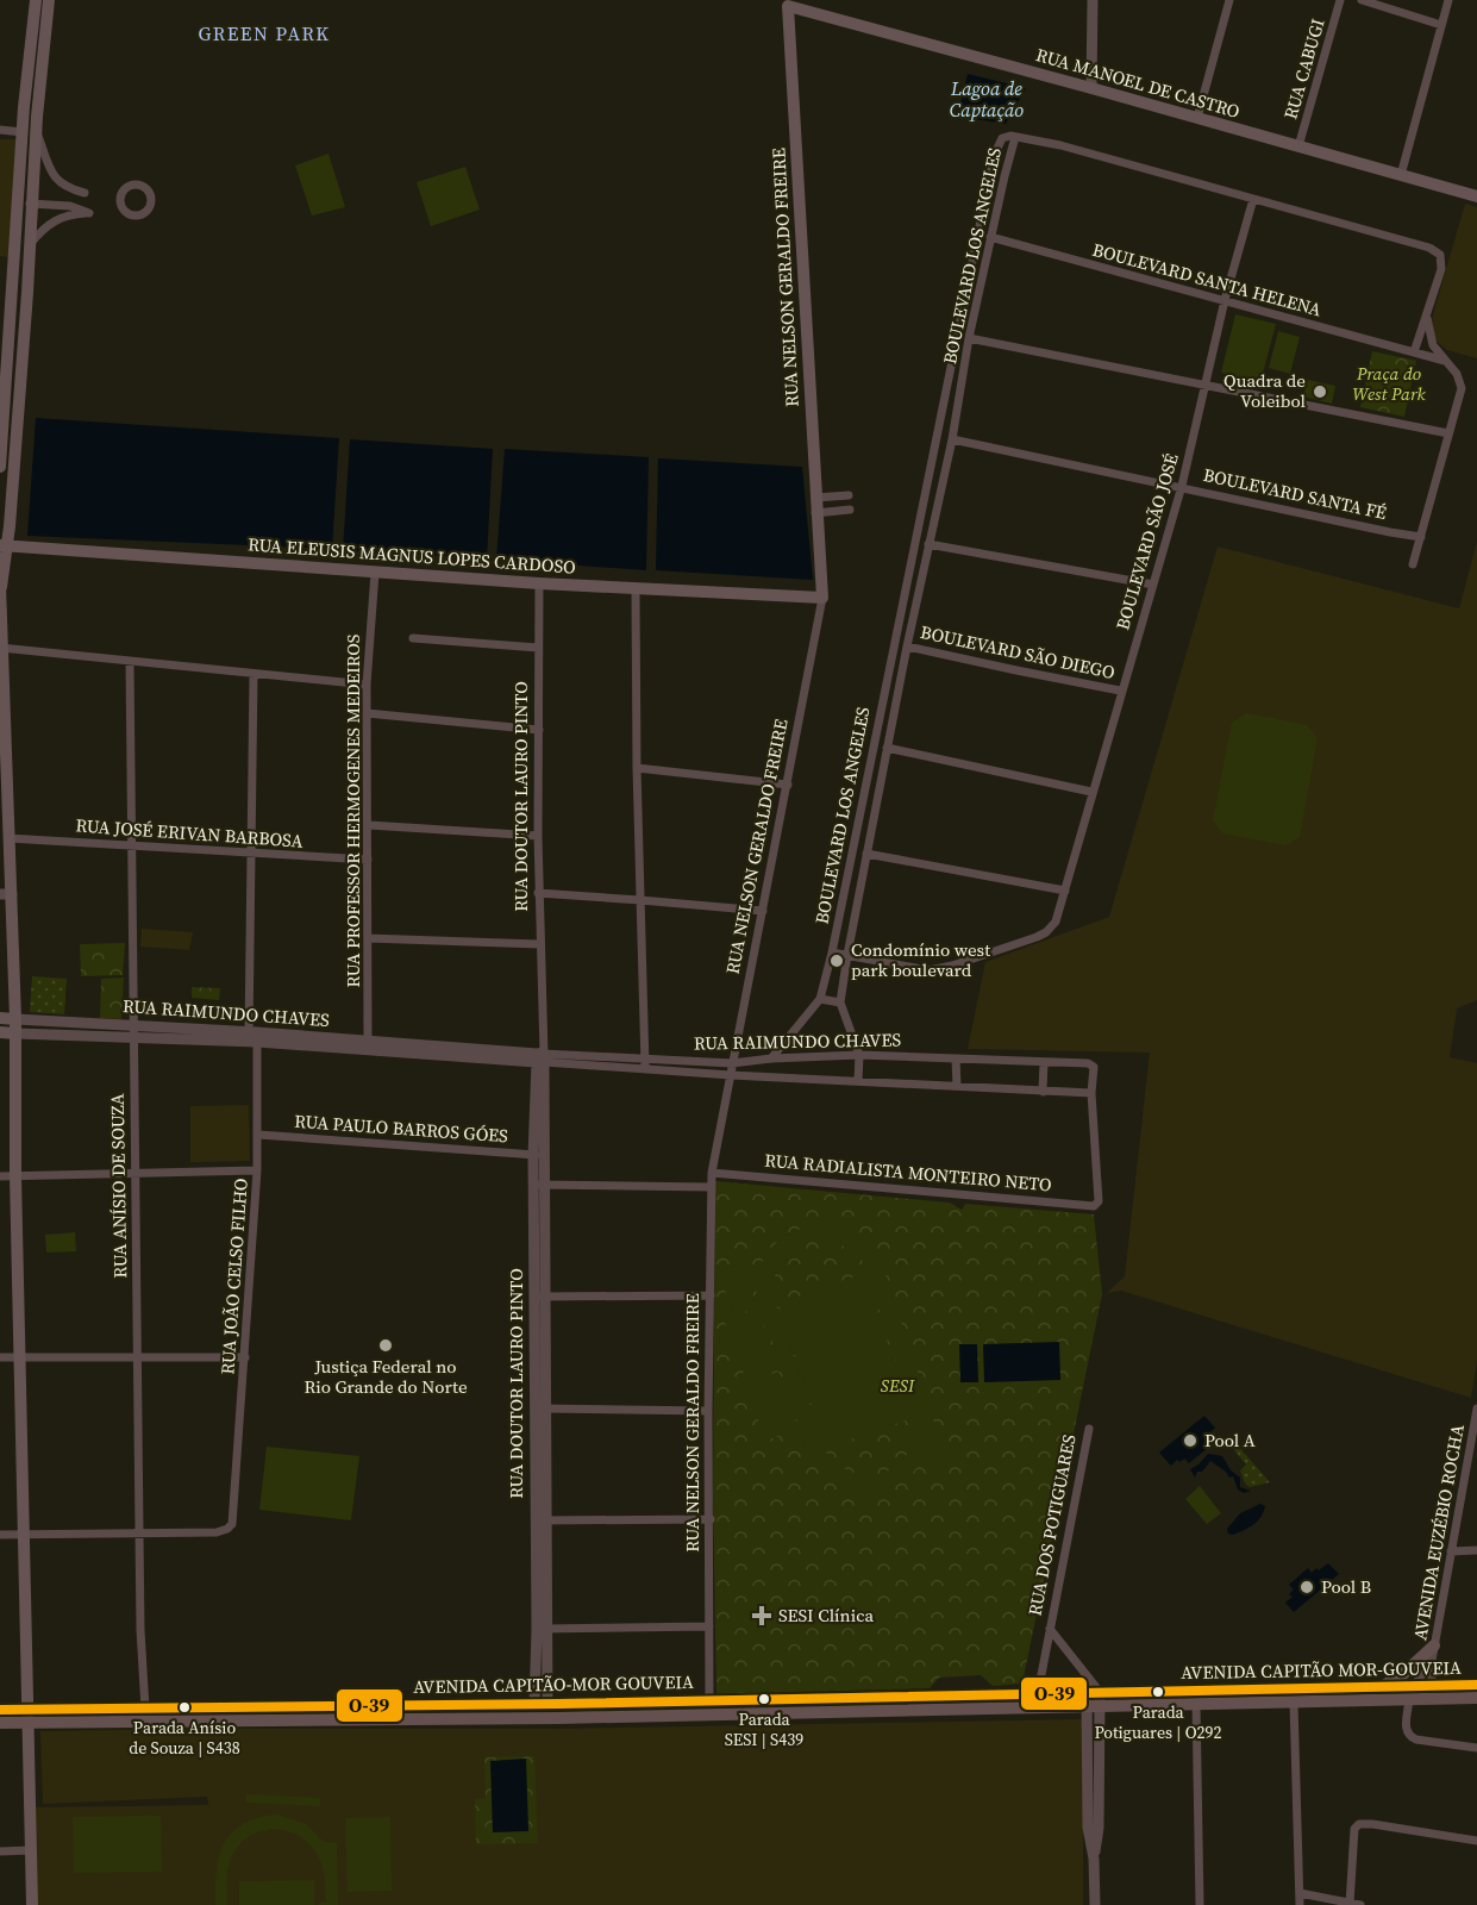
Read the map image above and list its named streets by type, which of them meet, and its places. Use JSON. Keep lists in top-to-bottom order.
{
  "streets": {
    "main road": [
      "RUA MANOEL DE CASTRO",
      "RUA NELSON GERALDO FREIRE",
      "RUA ELEUSIS MAGNUS LOPES CARDOSO",
      "RUA RAIMUNDO CHAVES",
      "AVENIDA CAPITÃO MOR-GOUVEIA",
      "AVENIDA CAPITÃO-MOR GOUVEIA"
    ],
    "street": [
      "RUA CABUGI",
      "BOULEVARD LOS ANGELES",
      "BOULEVARD SANTA HELENA",
      "BOULEVARD SANTA FÉ",
      "BOULEVARD SÃO JOSÉ",
      "BOULEVARD SÃO DIEGO",
      "RUA DOUTOR LAURO PINTO",
      "RUA PROFESSOR HERMOGENES MEDEIROS",
      "RUA JOSÉ ERIVAN BARBOSA",
      "RUA PAULO BARROS GÓES",
      "RUA RADIALISTA MONTEIRO NETO",
      "RUA ANÍSIO DE SOUZA",
      "RUA JOÃO CELSO FILHO",
      "RUA DOS POTIGUARES",
      "AVENIDA EUZÉBIO ROCHA"
    ]
  },
  "crossings": [
    ["RUA CABUGI", "RUA MANOEL DE CASTRO"],
    ["RUA MANOEL DE CASTRO", "RUA NELSON GERALDO FREIRE"],
    ["BOULEVARD LOS ANGELES", "BOULEVARD SANTA HELENA"],
    ["BOULEVARD LOS ANGELES", "BOULEVARD SANTA FÉ"],
    ["BOULEVARD LOS ANGELES", "BOULEVARD SÃO JOSÉ"],
    ["BOULEVARD LOS ANGELES", "BOULEVARD SÃO DIEGO"],
    ["BOULEVARD LOS ANGELES", "RUA RAIMUNDO CHAVES"],
    ["RUA NELSON GERALDO FREIRE", "RUA ELEUSIS MAGNUS LOPES CARDOSO"],
    ["RUA NELSON GERALDO FREIRE", "RUA RAIMUNDO CHAVES"],
    ["RUA NELSON GERALDO FREIRE", "RUA RADIALISTA MONTEIRO NETO"],
    ["RUA NELSON GERALDO FREIRE", "AVENIDA CAPITÃO-MOR GOUVEIA"],
    ["BOULEVARD SANTA HELENA", "BOULEVARD SÃO JOSÉ"],
    ["BOULEVARD SANTA FÉ", "BOULEVARD SÃO JOSÉ"],
    ["BOULEVARD SÃO JOSÉ", "BOULEVARD SÃO DIEGO"],
    ["RUA ELEUSIS MAGNUS LOPES CARDOSO", "RUA DOUTOR LAURO PINTO"],
    ["RUA ELEUSIS MAGNUS LOPES CARDOSO", "RUA PROFESSOR HERMOGENES MEDEIROS"],
    ["RUA DOUTOR LAURO PINTO", "RUA RAIMUNDO CHAVES"],
    ["RUA DOUTOR LAURO PINTO", "RUA PAULO BARROS GÓES"],
    ["RUA DOUTOR LAURO PINTO", "AVENIDA CAPITÃO-MOR GOUVEIA"],
    ["RUA PROFESSOR HERMOGENES MEDEIROS", "RUA JOSÉ ERIVAN BARBOSA"],
    ["RUA PROFESSOR HERMOGENES MEDEIROS", "RUA RAIMUNDO CHAVES"],
    ["RUA JOSÉ ERIVAN BARBOSA", "RUA ANÍSIO DE SOUZA"],
    ["RUA JOSÉ ERIVAN BARBOSA", "RUA JOÃO CELSO FILHO"],
    ["RUA RAIMUNDO CHAVES", "RUA RADIALISTA MONTEIRO NETO"],
    ["RUA RAIMUNDO CHAVES", "RUA ANÍSIO DE SOUZA"],
    ["RUA RAIMUNDO CHAVES", "RUA JOÃO CELSO FILHO"],
    ["RUA PAULO BARROS GÓES", "RUA JOÃO CELSO FILHO"],
    ["RUA ANÍSIO DE SOUZA", "RUA JOÃO CELSO FILHO"],
    ["RUA ANÍSIO DE SOUZA", "AVENIDA CAPITÃO-MOR GOUVEIA"],
    ["RUA DOS POTIGUARES", "AVENIDA CAPITÃO MOR-GOUVEIA"],
    ["RUA DOS POTIGUARES", "AVENIDA CAPITÃO-MOR GOUVEIA"],
    ["AVENIDA EUZÉBIO ROCHA", "AVENIDA CAPITÃO MOR-GOUVEIA"],
    ["AVENIDA CAPITÃO MOR-GOUVEIA", "AVENIDA CAPITÃO-MOR GOUVEIA"]
  ],
  "districts": ["GREEN PARK"],
  "water": ["Lagoa de Captação"],
  "parks": ["Praça do West Park", "SESI"],
  "places": {
    "other": [
      "Quadra de Voleibol",
      "Condomínio west park boulevard",
      "Justiça Federal no Rio Grande do Norte",
      "Pool A",
      "Pool B",
      "Parada Potiguares | O292",
      "Parada SESI | S439",
      "Parada Anísio de Souza | S438"
    ],
    "health": ["SESI Clínica"]
  },
  "lines": ["transit line O-39"]
}
